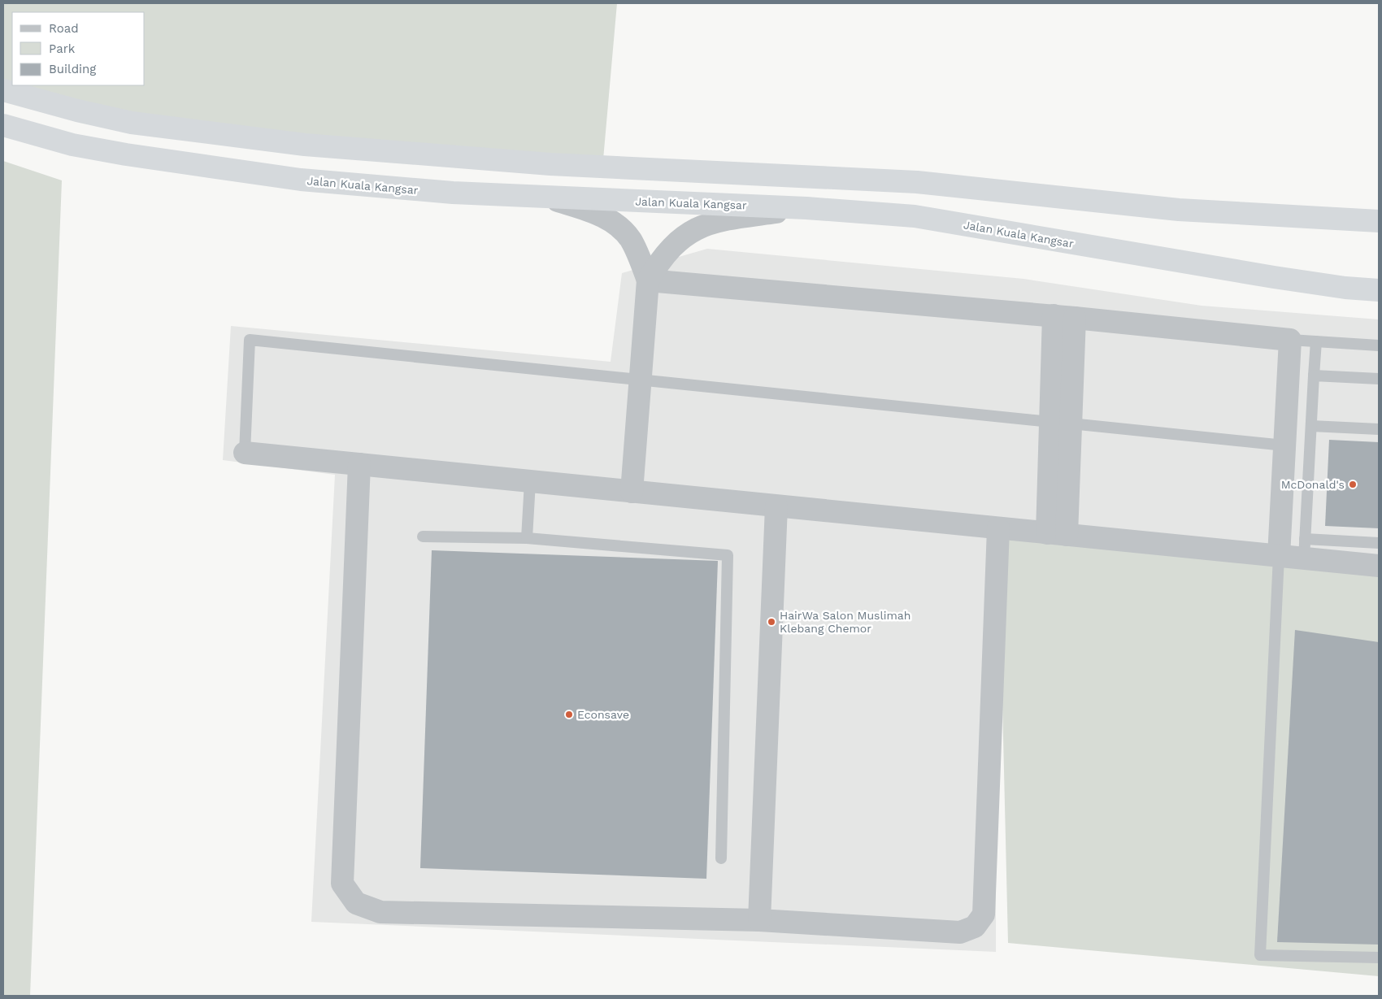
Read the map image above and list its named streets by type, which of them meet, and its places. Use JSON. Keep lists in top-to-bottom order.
{
  "streets": {
    "highway": ["Jalan Kuala Kangsar"]
  },
  "places": ["McDonald's", "HairWa Salon Muslimah Klebang Chemor", "Econsave"],
  "legend": ["Road", "Park", "Building"]
}
